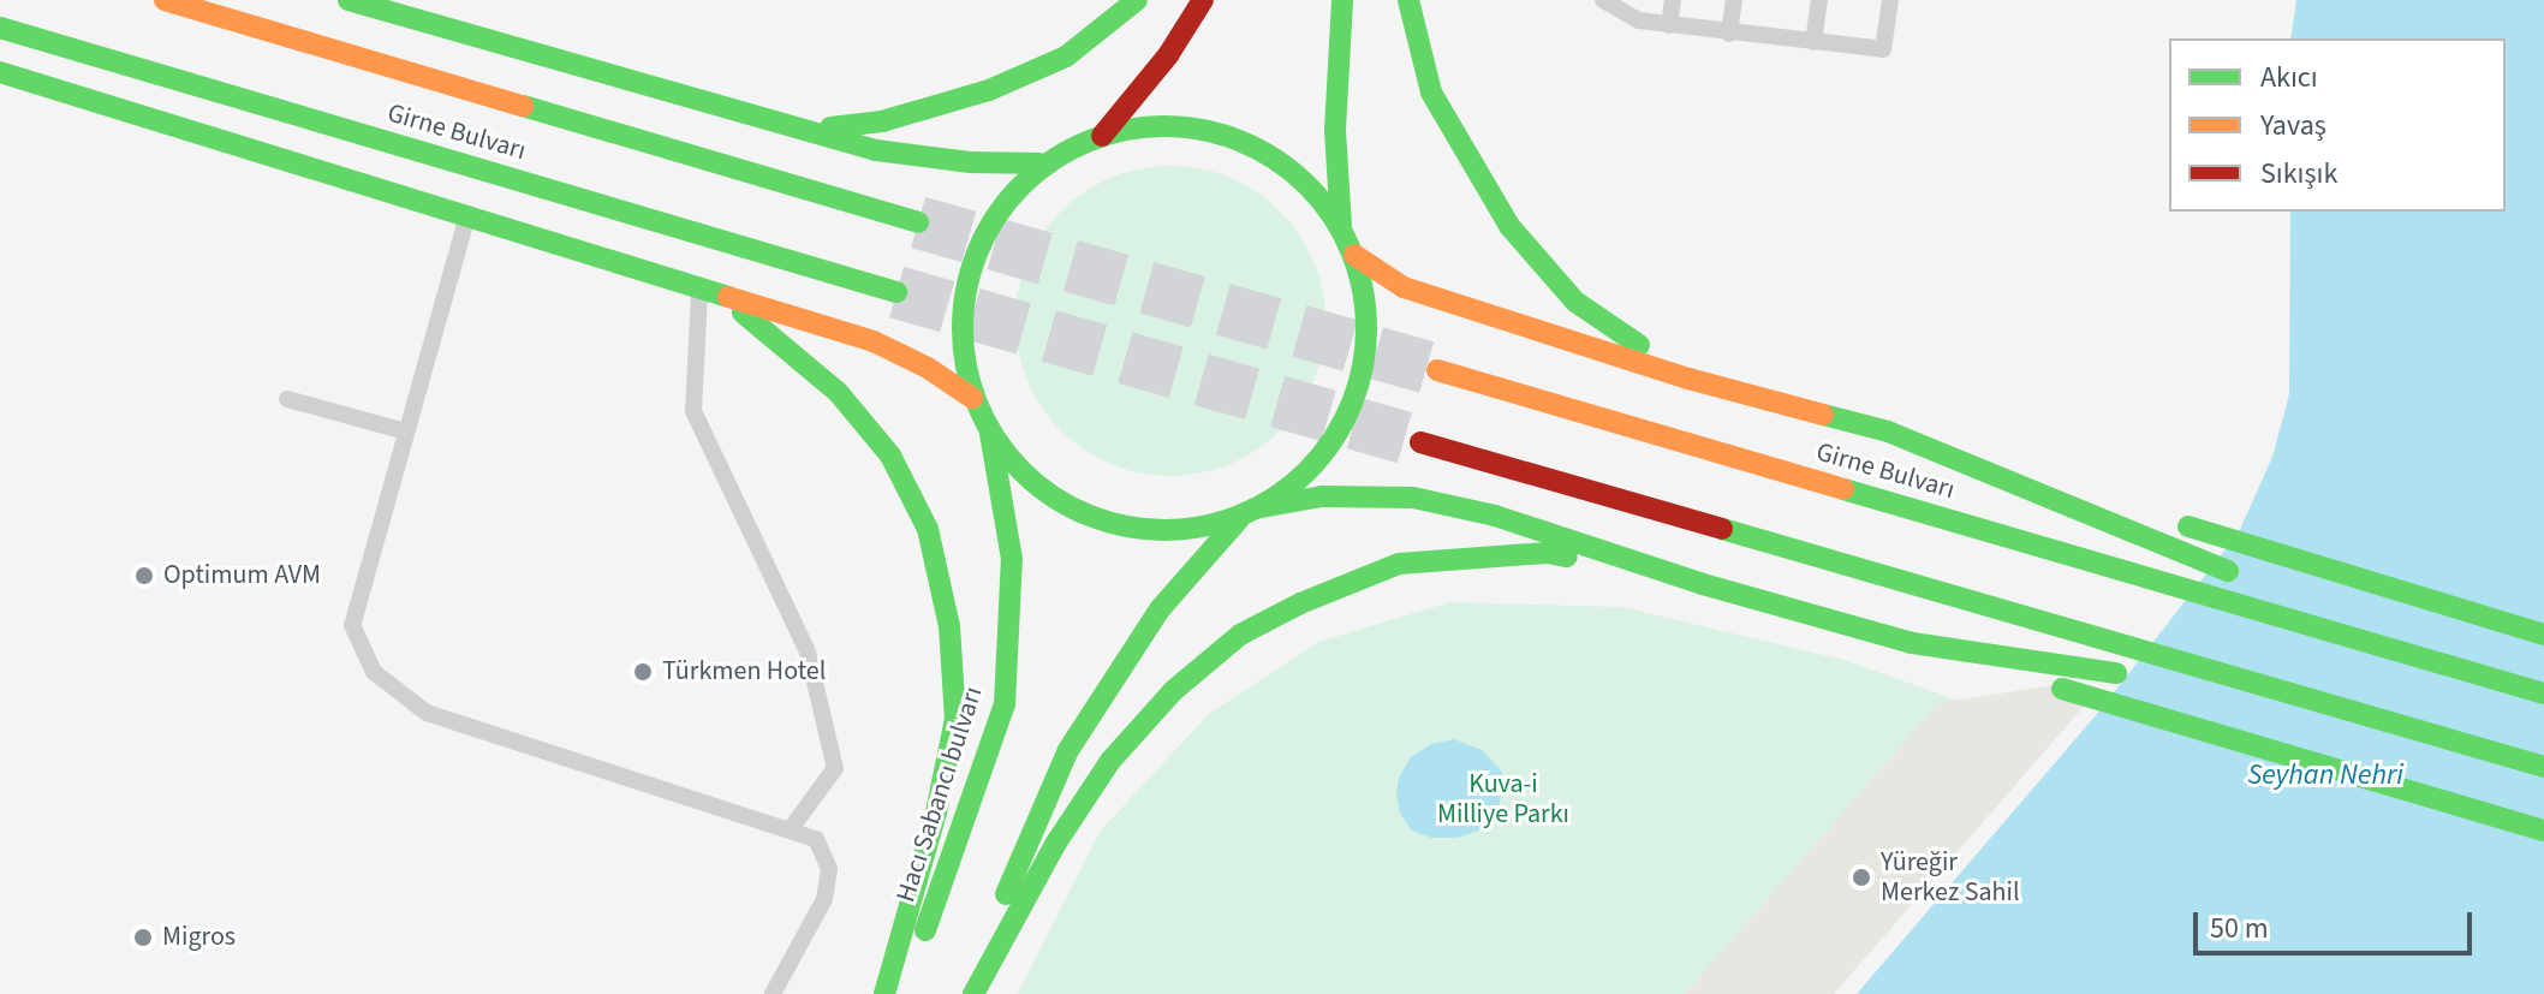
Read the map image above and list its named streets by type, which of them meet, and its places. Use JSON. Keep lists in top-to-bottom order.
{
  "streets": {
    "main road": ["Girne Bulvarı", "Hacı Sabancı bulvarı"]
  },
  "water": ["Seyhan Nehri"],
  "parks": ["Kuva-i Milliye Parkı"],
  "places": [
    "Optimum AVM",
    "Türkmen Hotel",
    "Yüreğir Merkez Sahil",
    "Migros"
  ],
  "legend": ["Akıcı", "Yavaş", "Sıkışık"],
  "scale_bar": "50 m"
}
